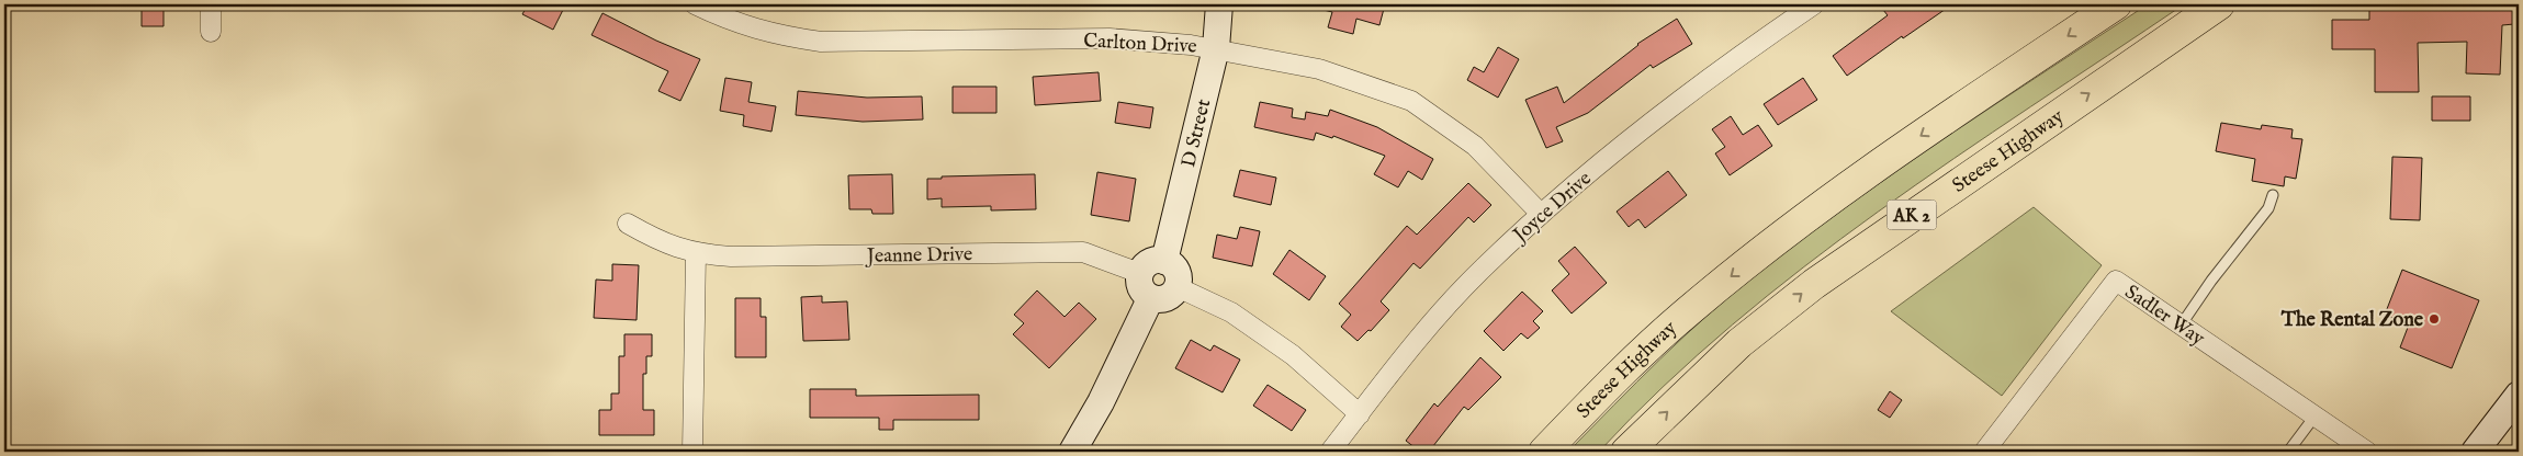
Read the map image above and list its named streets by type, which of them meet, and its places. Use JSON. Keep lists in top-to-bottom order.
{
  "streets": {
    "highway": ["Steese Highway", "AK 2"],
    "street": [
      "Carlton Drive",
      "D Street",
      "Joyce Drive",
      "Jeanne Drive",
      "Sadler Way"
    ]
  },
  "crossings": [
    ["Carlton Drive", "D Street"],
    ["Carlton Drive", "Joyce Drive"],
    ["D Street", "Jeanne Drive"]
  ],
  "places": ["The Rental Zone"]
}
